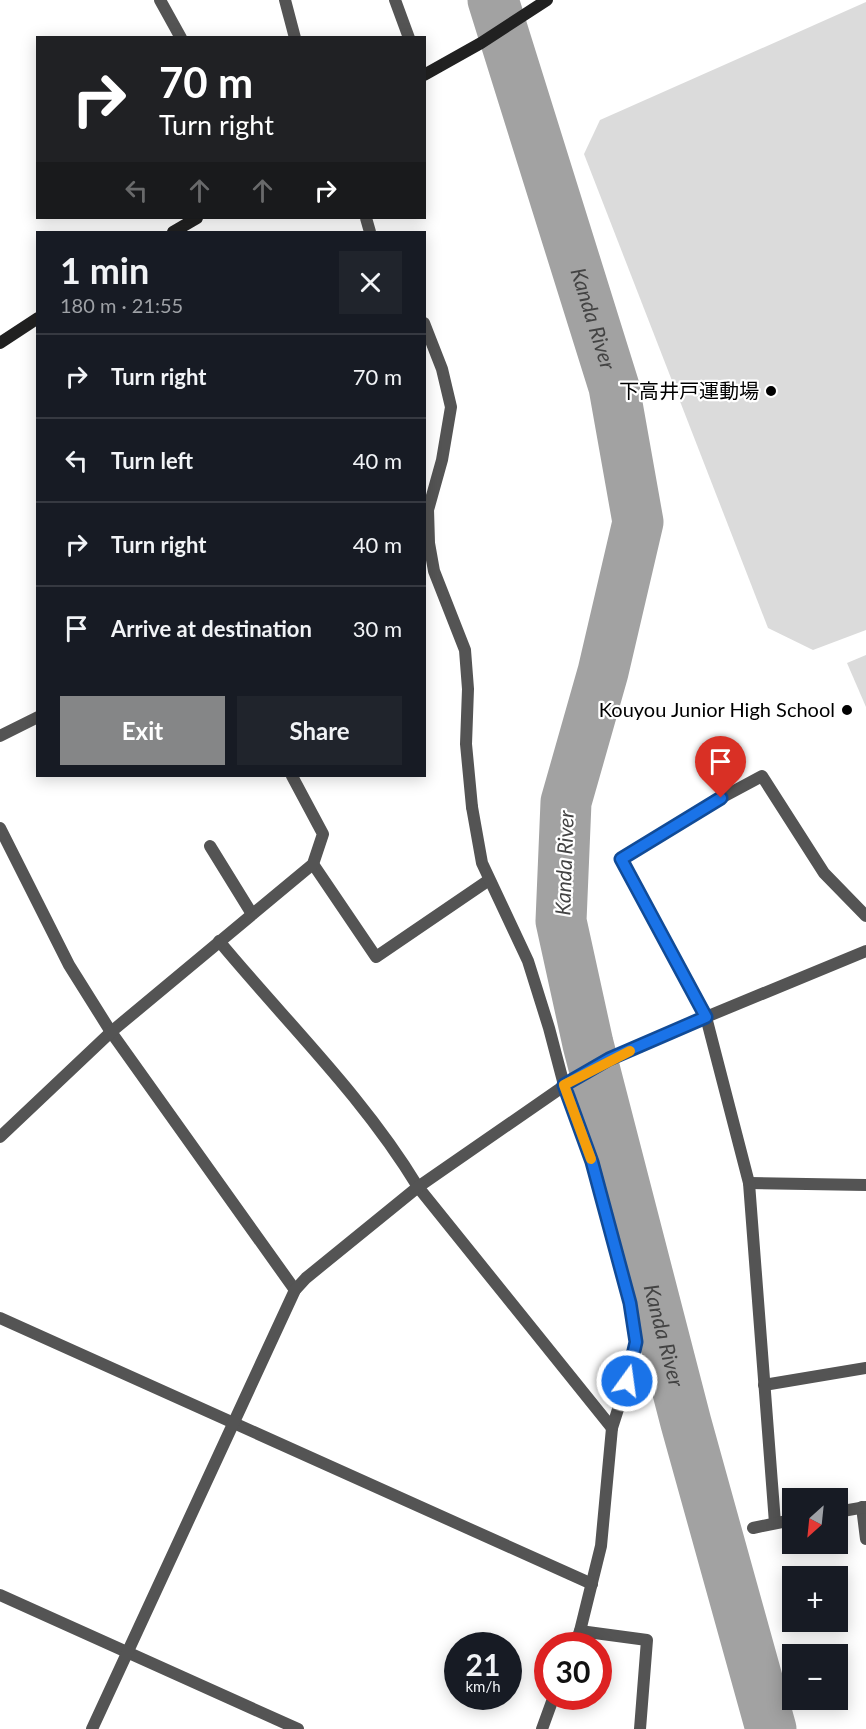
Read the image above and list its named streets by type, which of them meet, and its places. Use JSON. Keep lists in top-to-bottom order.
{
  "water": ["Kanda River"],
  "places": ["下高井戸運動場", "Kouyou Junior High School"],
  "north": "bottom left",
  "page": {
    "turn": ["70 m", "Turn right"],
    "heading": ["1 min", "180 m · 21:55"],
    "list": [
      {
        "name": "Turn right",
        "value": "70 m"
      },
      {
        "name": "Turn left",
        "value": "40 m"
      },
      {
        "name": "Turn right",
        "value": "40 m"
      },
      {
        "name": "Arrive at destination",
        "value": "30 m"
      }
    ],
    "buttons": ["Exit", "Share"],
    "map_buttons": ["+", "−"],
    "speed": "21 km/h",
    "limit": "30"
  }
}
